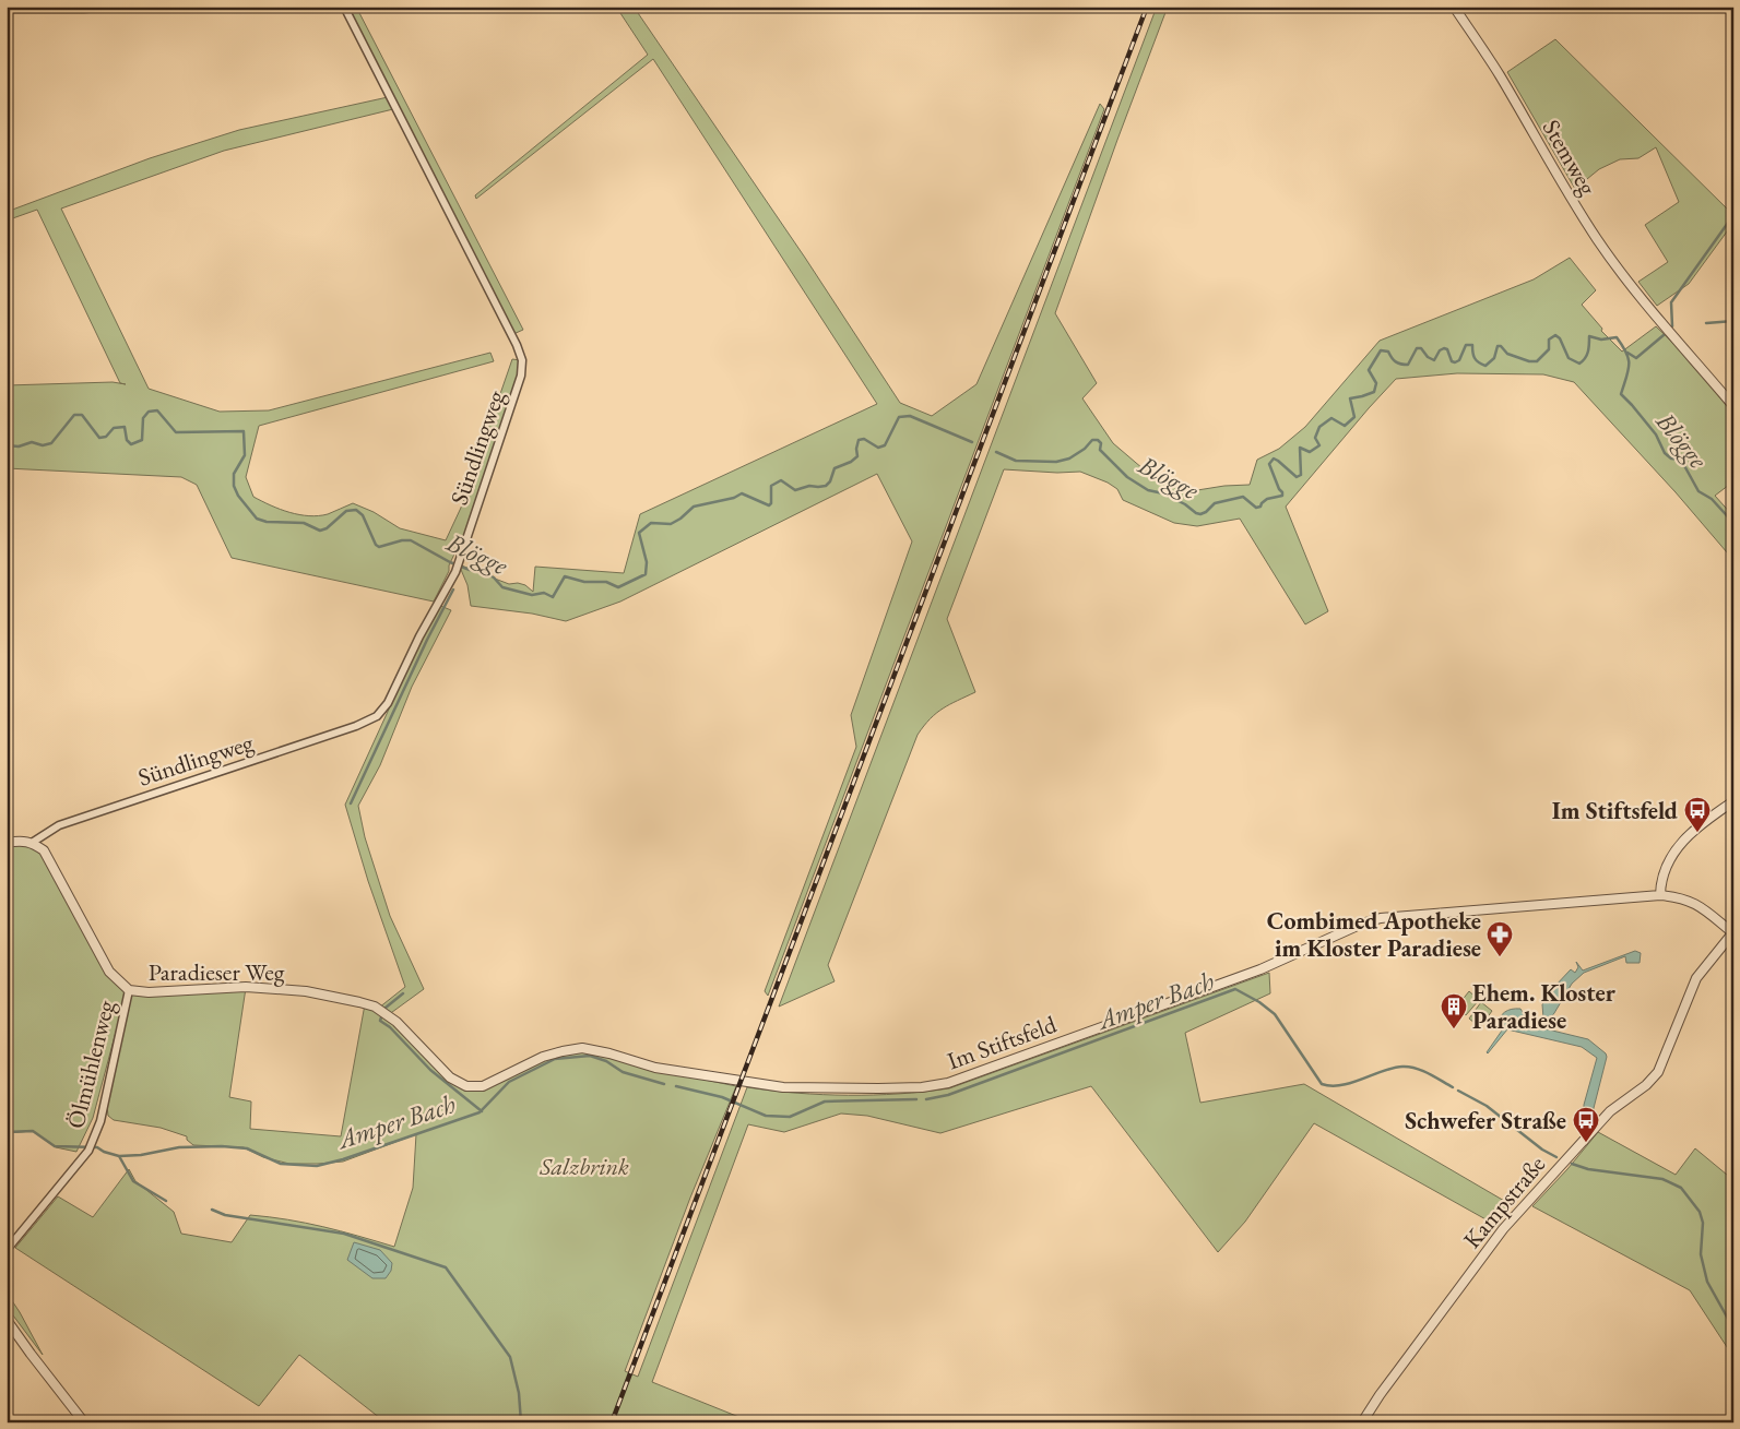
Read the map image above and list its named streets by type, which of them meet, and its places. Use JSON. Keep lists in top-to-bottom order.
{
  "streets": {
    "street": [
      "Stemweg",
      "Sündlingweg",
      "Paradieser Weg",
      "Im Stiftsfeld",
      "Ölmühlenweg",
      "Kampstraße"
    ]
  },
  "crossings": [
    ["Sündlingweg", "Paradieser Weg"],
    ["Paradieser Weg", "Im Stiftsfeld"],
    ["Paradieser Weg", "Ölmühlenweg"]
  ],
  "water": ["Blögge", "Amper Bach"],
  "parks": ["Salzbrink"],
  "places": {
    "bus stop": ["Im Stiftsfeld", "Schwefer Straße"],
    "pharmacy": ["Combimed Apotheke im Kloster Paradiese"],
    "building": ["Ehem. Kloster Paradiese"]
  }
}
